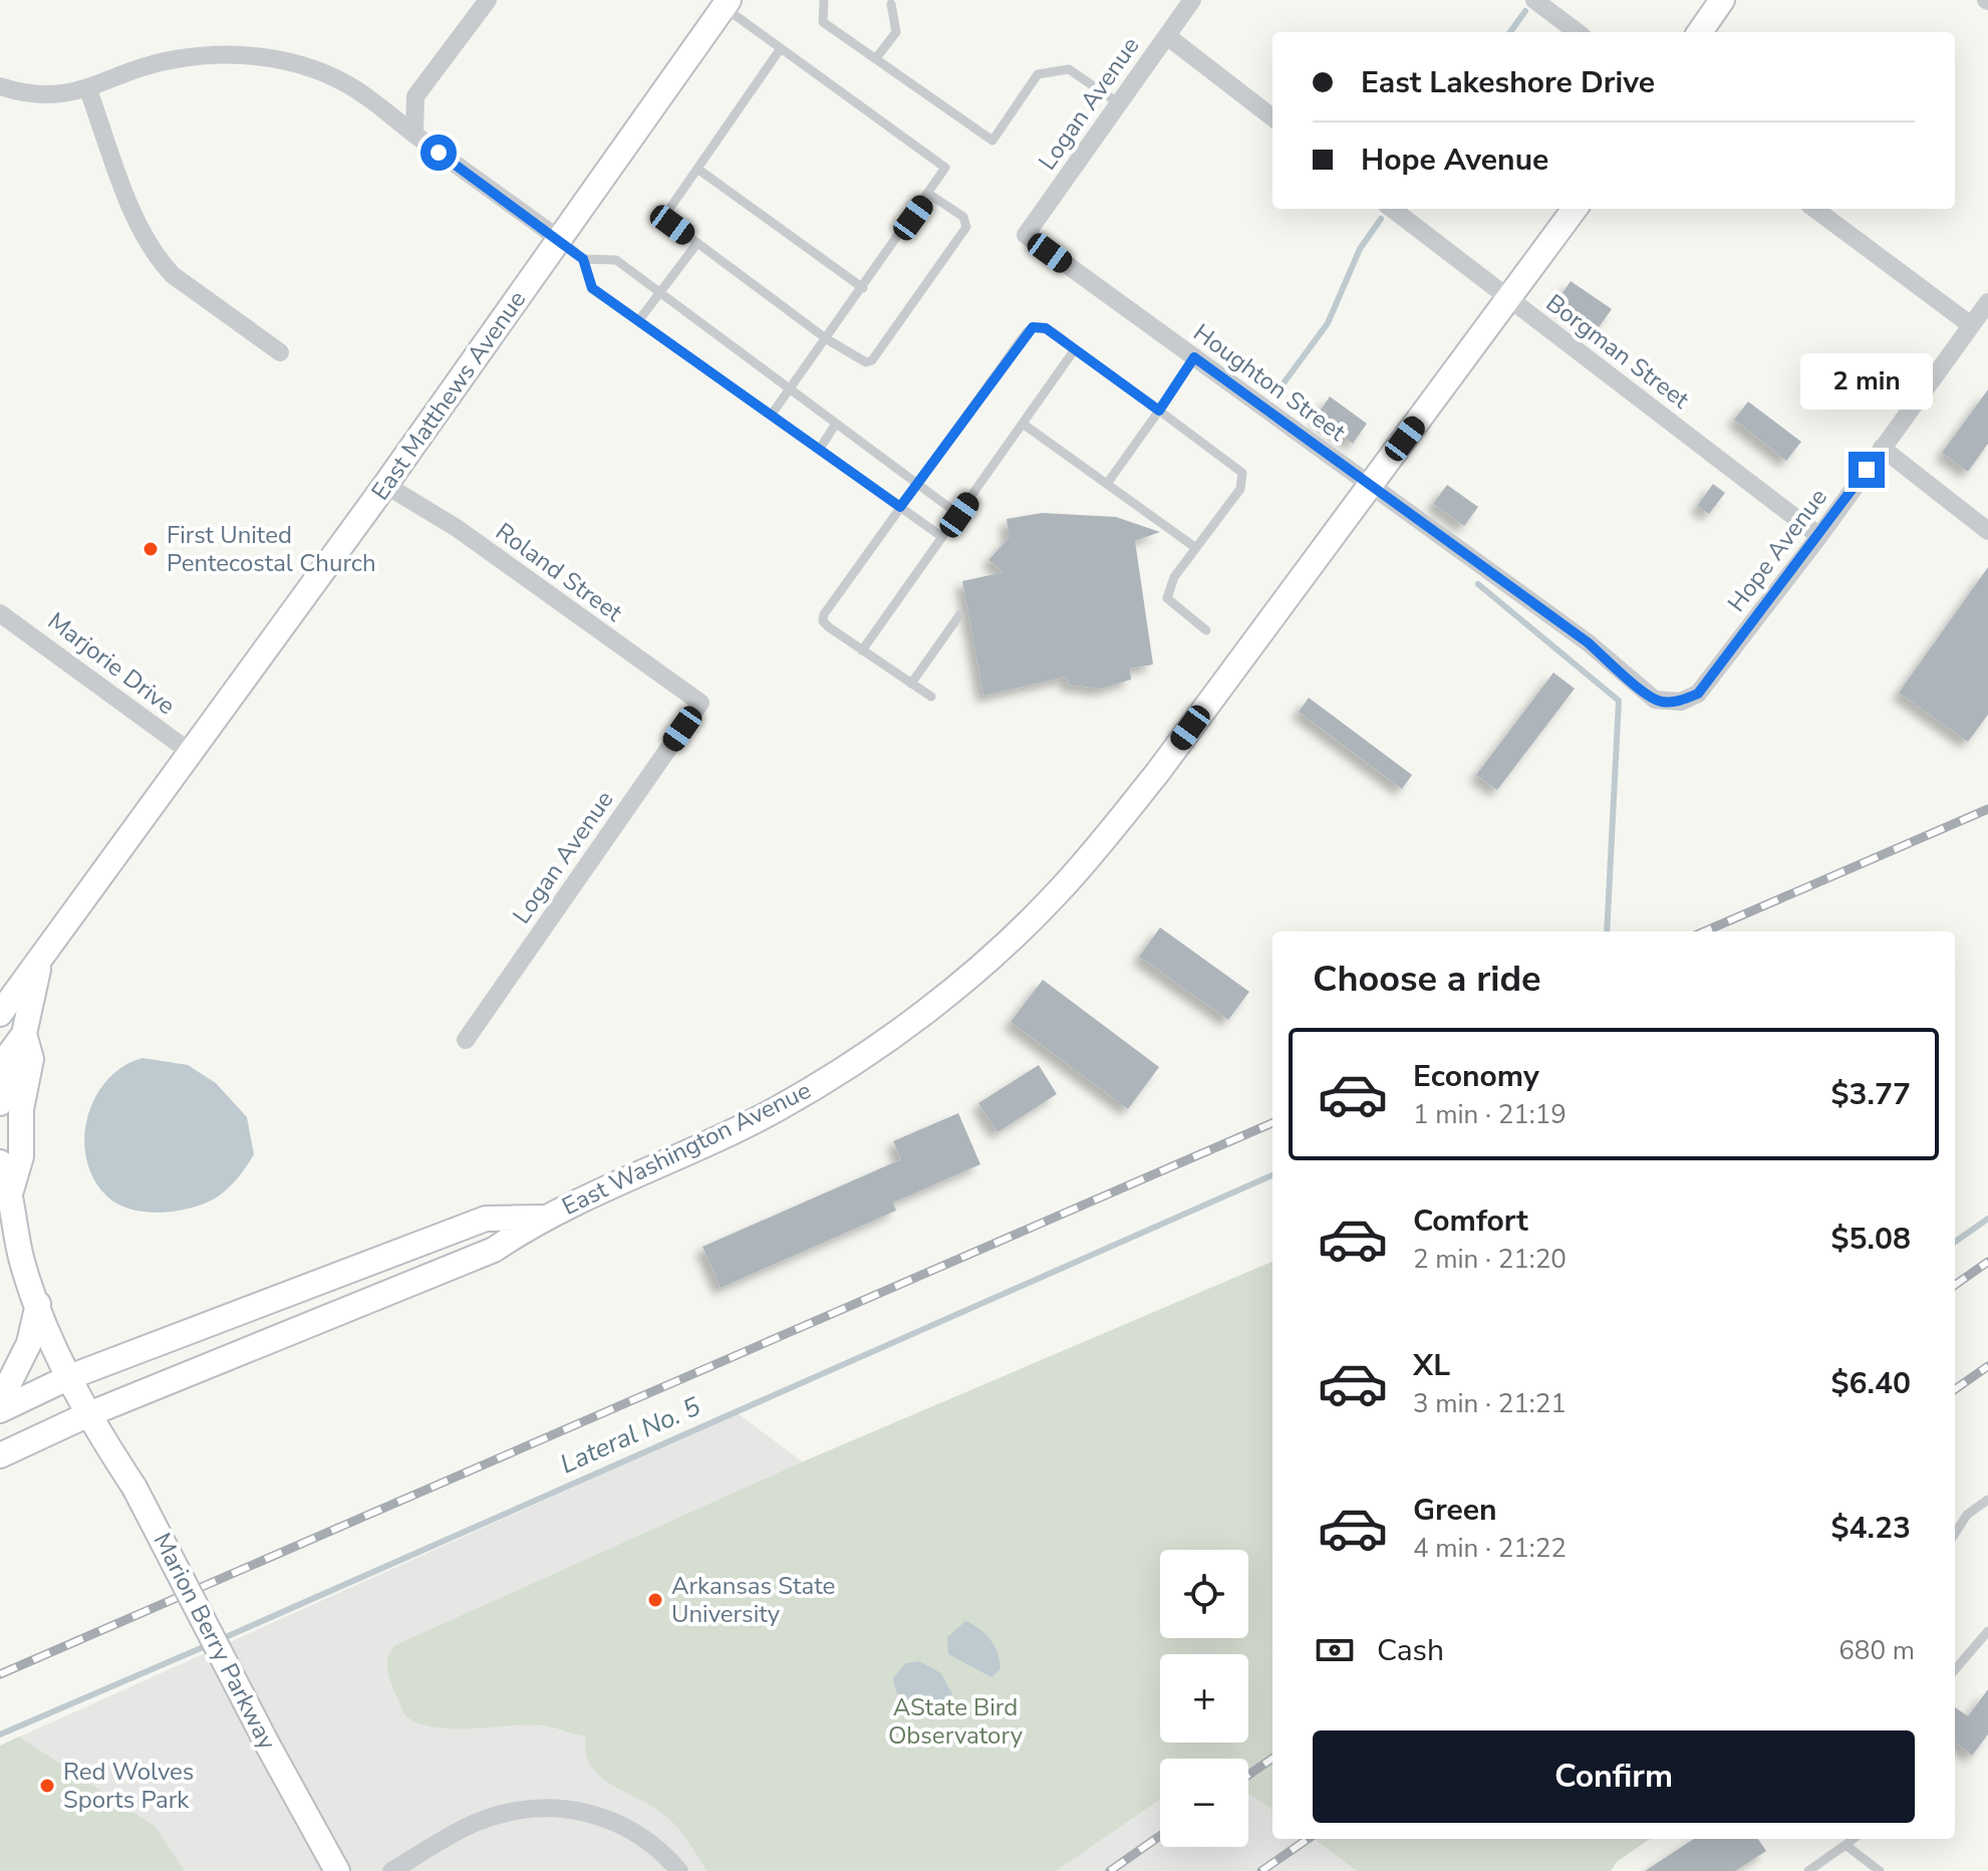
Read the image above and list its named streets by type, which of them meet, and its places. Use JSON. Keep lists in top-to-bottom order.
{
  "streets": {
    "street": [
      "Logan Avenue",
      "Borgman Street",
      "Houghton Street",
      "East Matthews Avenue",
      "Hope Avenue",
      "Roland Street",
      "Marjorie Drive",
      "East Washington Avenue",
      "Marion Berry Parkway"
    ]
  },
  "crossings": [
    ["Logan Avenue", "Houghton Street"],
    ["Logan Avenue", "Roland Street"],
    ["Borgman Street", "Hope Avenue"],
    ["Borgman Street", "East Washington Avenue"],
    ["Houghton Street", "Hope Avenue"],
    ["Houghton Street", "East Washington Avenue"],
    ["East Matthews Avenue", "Roland Street"],
    ["East Matthews Avenue", "Marjorie Drive"],
    ["East Matthews Avenue", "East Washington Avenue"],
    ["East Matthews Avenue", "Marion Berry Parkway"],
    ["East Washington Avenue", "Marion Berry Parkway"]
  ],
  "water": ["Lateral No. 5"],
  "parks": ["AState Bird Observatory"],
  "places": ["First United Pentecostal Church", "Arkansas State University", "Red Wolves Sports Park"],
  "page": {
    "banner": ["East Lakeshore Drive", "Hope Avenue"],
    "bubble": "2 min",
    "heading": "Choose a ride",
    "list": [
      {
        "name": "Economy",
        "note": "1 min · 21:19",
        "value": "$3.77"
      },
      {
        "name": "Comfort",
        "note": "2 min · 21:20",
        "value": "$5.08"
      },
      {
        "name": "XL",
        "note": "3 min · 21:21",
        "value": "$6.40"
      },
      {
        "name": "Green",
        "note": "4 min · 21:22",
        "value": "$4.23"
      }
    ],
    "map_buttons": ["+", "−"],
    "pay": ["Cash", "680 m"],
    "buttons": "Confirm"
  }
}
